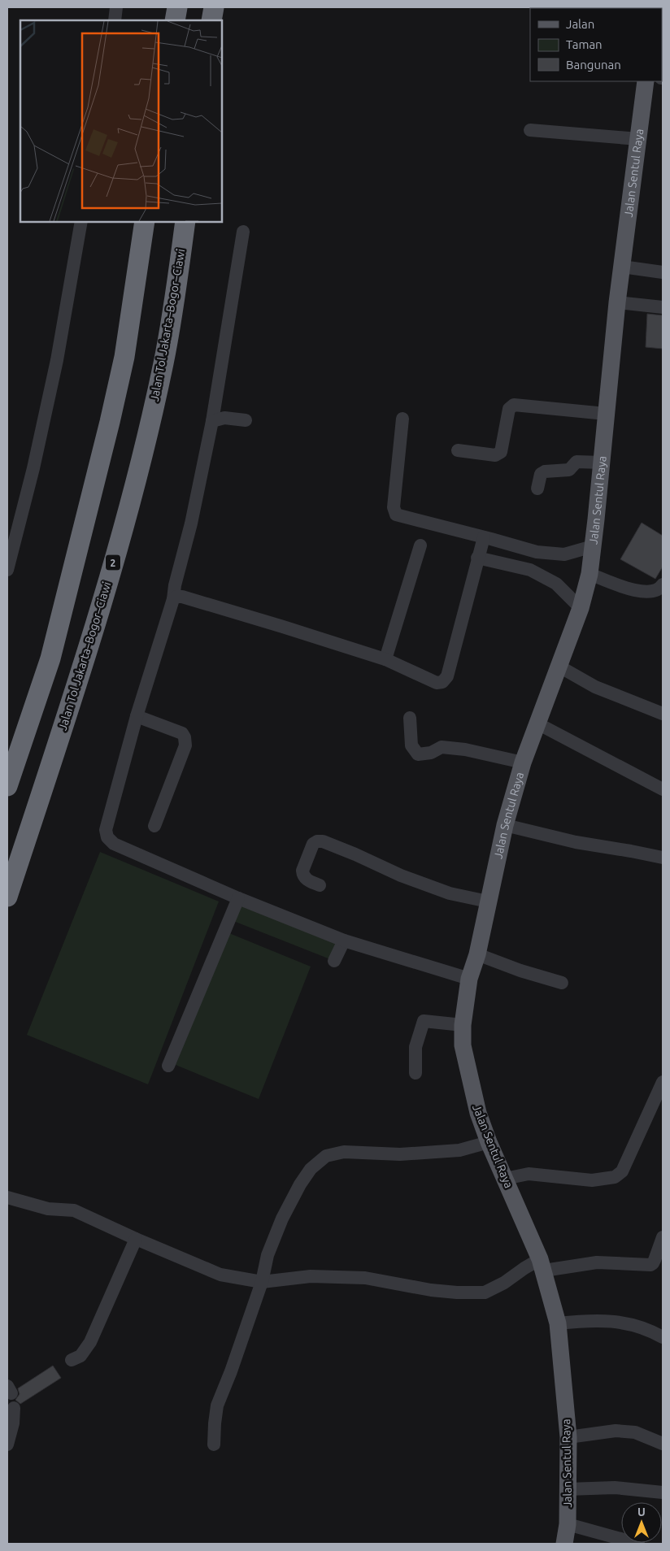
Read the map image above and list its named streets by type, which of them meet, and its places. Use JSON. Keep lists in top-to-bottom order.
{
  "streets": {
    "highway": ["Jalan Tol Jakarta–Bogor–Ciawi", "2"],
    "main road": ["Jalan Sentul Raya"]
  },
  "legend": ["Jalan", "Taman", "Bangunan"],
  "north": "top"
}
